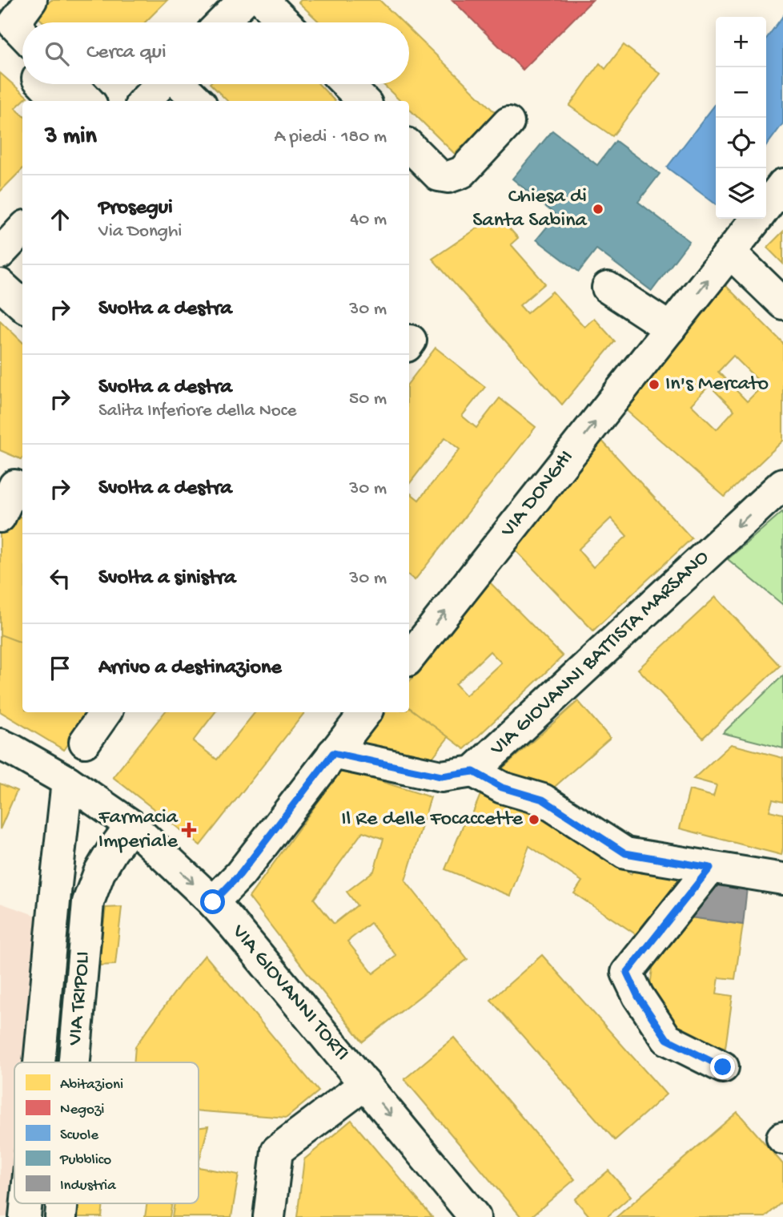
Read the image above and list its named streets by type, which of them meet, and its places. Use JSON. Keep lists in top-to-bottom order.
{
  "streets": {
    "street": [
      "VIA DONGHI",
      "VIA GIOVANNI BATTISTA MARSANO",
      "VIA GIOVANNI TORTI",
      "VIA TRIPOLI"
    ]
  },
  "crossings": [
    ["VIA GIOVANNI TORTI", "VIA TRIPOLI"]
  ],
  "one_way": ["VIA DONGHI", "VIA GIOVANNI BATTISTA MARSANO", "VIA GIOVANNI TORTI"],
  "places": {
    "other": ["Chiesa di Santa Sabina", "In's Mercato", "Il Re delle Focaccette"],
    "health": ["Farmacia Imperiale"]
  },
  "legend": [
    "Abitazioni",
    "Negozi",
    "Scuole",
    "Pubblico",
    "Industria"
  ],
  "page": {
    "map_buttons": ["+", "−"],
    "search": "Cerca qui",
    "heading": ["3 min", "A piedi · 180 m"],
    "list": [
      ["Prosegui", "Via Donghi", "40 m"],
      ["Svolta a destra", "30 m"],
      ["Svolta a destra", "Salita Inferiore della Noce", "50 m"],
      ["Svolta a destra", "30 m"],
      ["Svolta a sinistra", "30 m"],
      "Arrivo a destinazione"
    ]
  }
}
